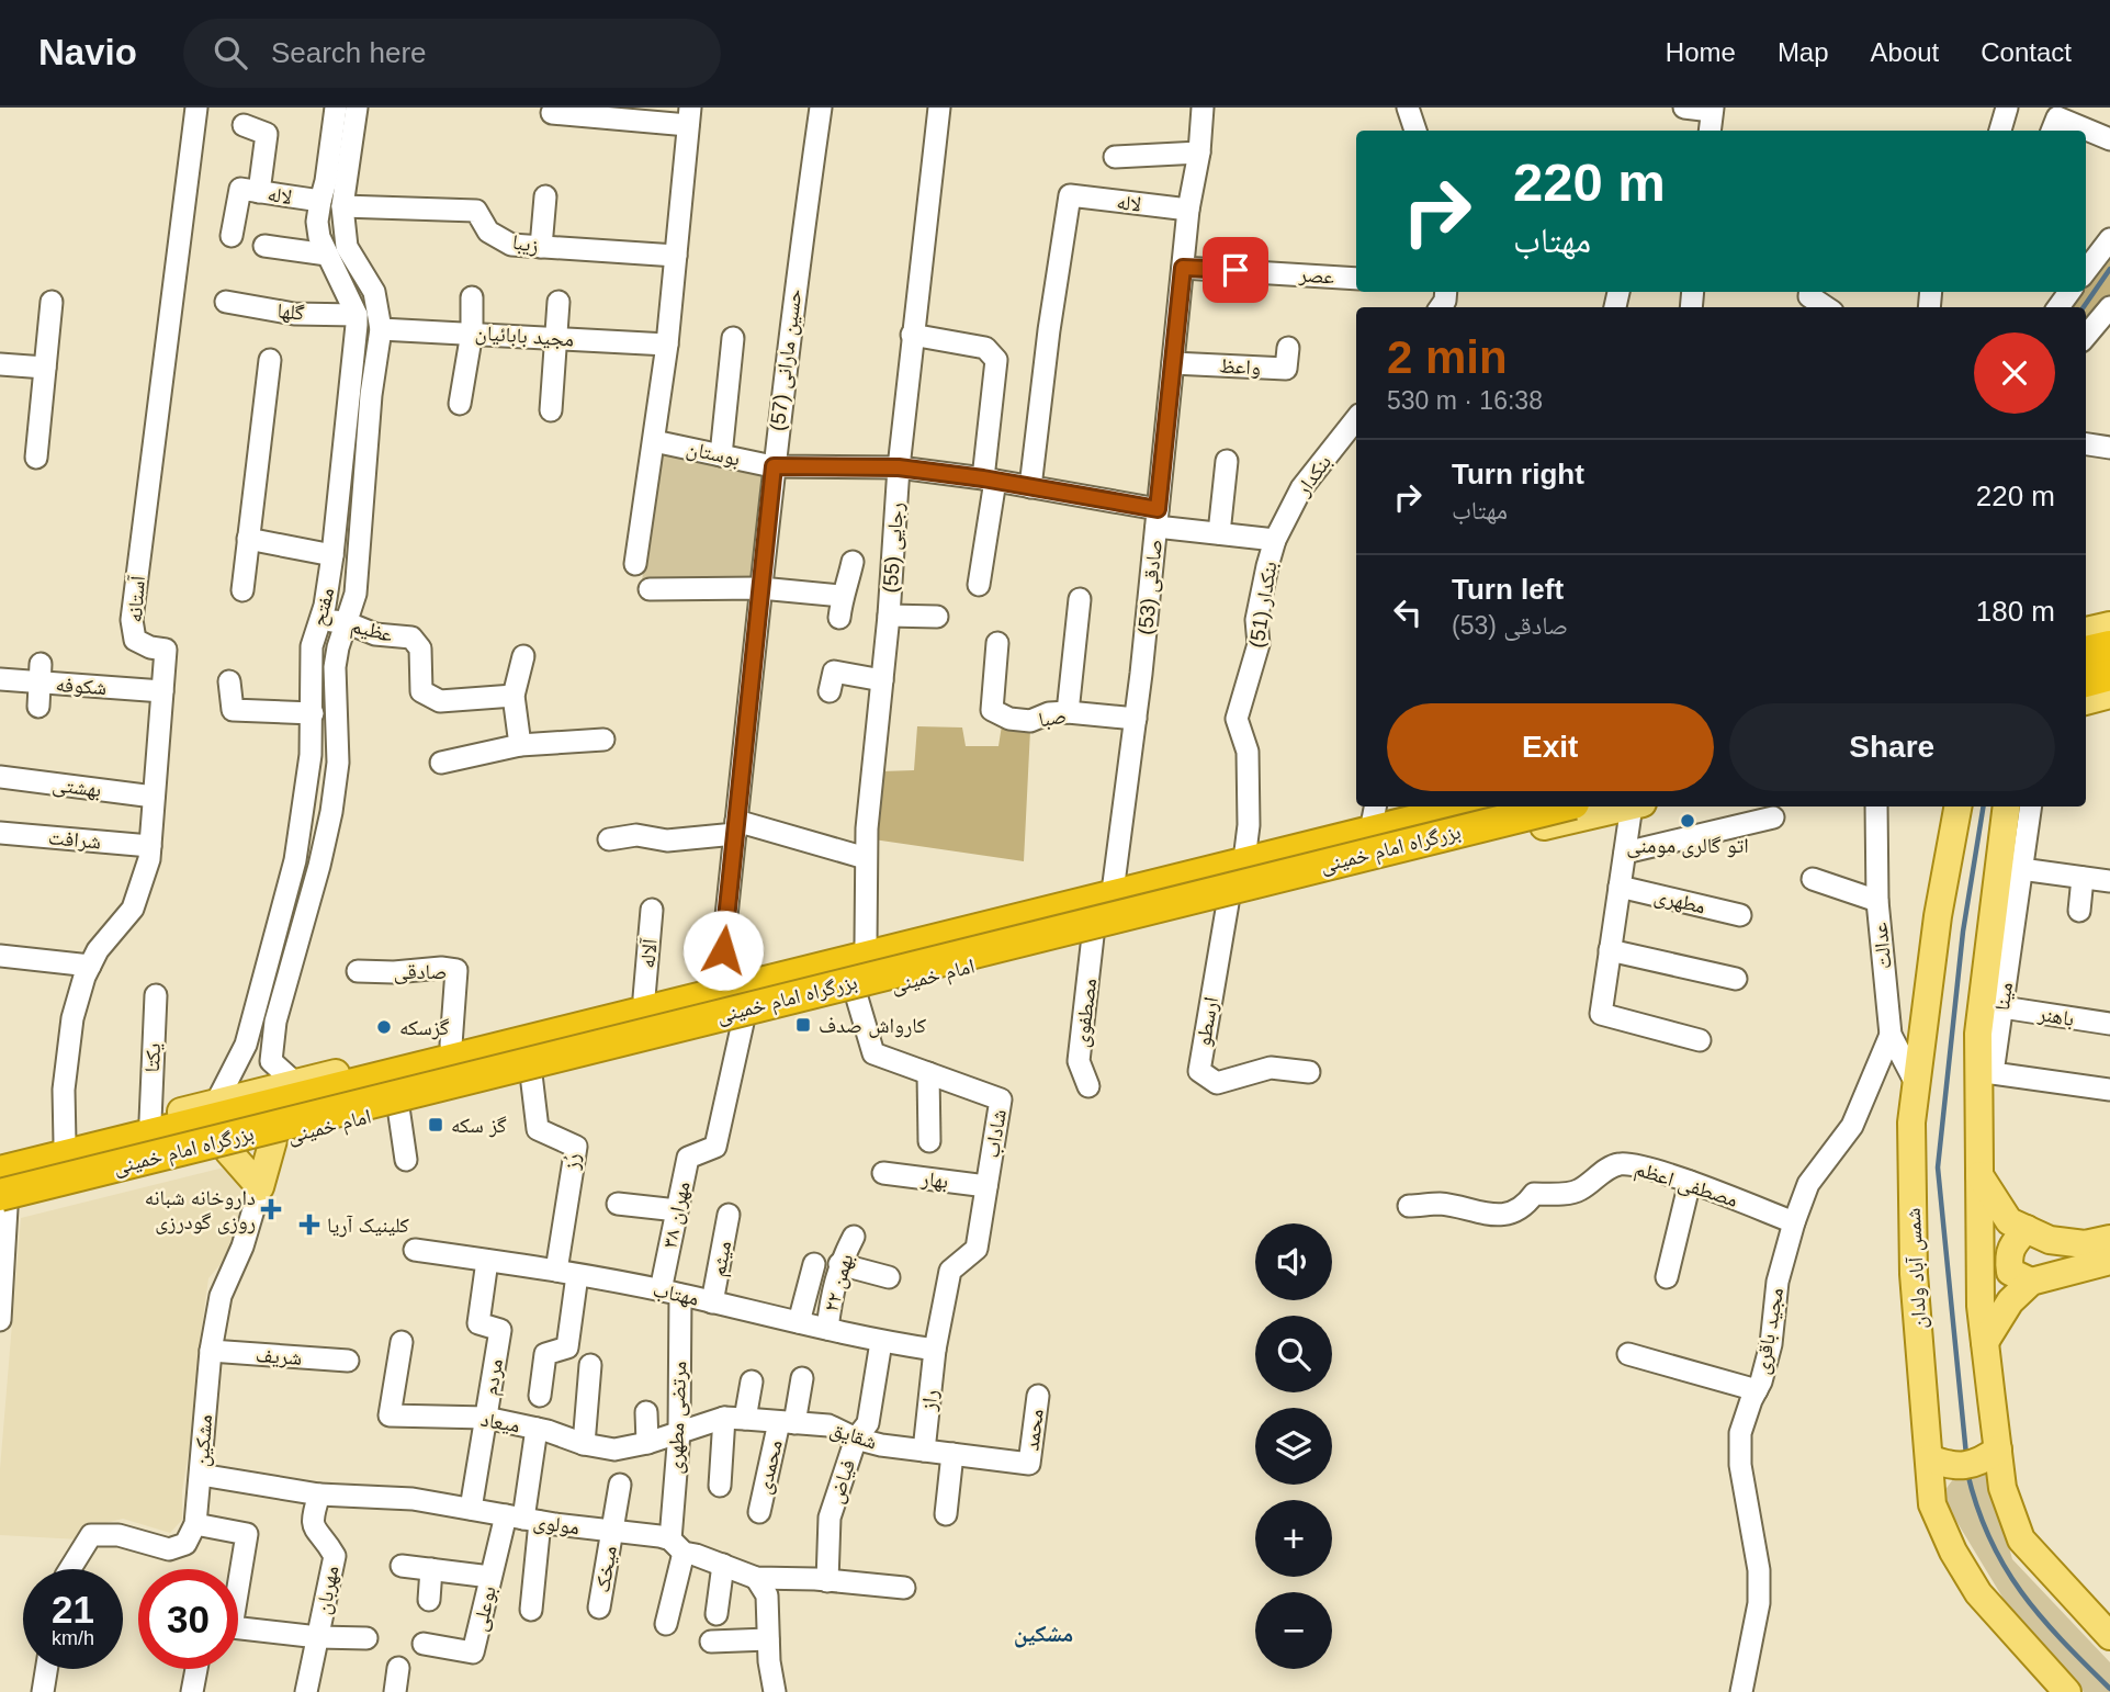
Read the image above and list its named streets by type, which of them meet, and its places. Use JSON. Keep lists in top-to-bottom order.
{
  "streets": {
    "highway": ["بزرگراه امام خمینی"],
    "main road": ["امام خمینی", "شمس آباد ولدان"],
    "street": [
      "لاله",
      "زیبا",
      "عصر",
      "گلها",
      "مجید بابائیان",
      "حسین مارانی (57)",
      "واعظ",
      "بوستان",
      "بنکدار",
      "رجایی (55)",
      "صادقی (53)",
      "آستانه",
      "بنکدار (51)",
      "مفتح",
      "عظیم",
      "شکوفه",
      "صبا",
      "بهشتی",
      "شرافت",
      "مطهری",
      "عدالت",
      "آلاله",
      "صادقی",
      "مینا",
      "مصطفوی",
      "باهنر",
      "ارسطو",
      "یکتا",
      "شاداب",
      "رُز",
      "بهار",
      "مصطفی اعظم",
      "مهران ۳۸",
      "میثم",
      "۲۲ بهمن",
      "مهتاب",
      "مجید باقری",
      "شریف",
      "مردم",
      "راز",
      "مرتضی مطهری",
      "میعاد",
      "محمد",
      "شقایق",
      "مشکین",
      "محمدی",
      "فیاض",
      "مولوی",
      "میخک",
      "مهربان",
      "بوعلی"
    ]
  },
  "crossings": [
    ["لاله", "صادقی (53)"],
    ["زیبا", "مفتح"],
    ["عصر", "صادقی (53)"],
    ["گلها", "مفتح"],
    ["مجید بابائیان", "مفتح"],
    ["حسین مارانی (57)", "بوستان"],
    ["واعظ", "صادقی (53)"],
    ["بنکدار", "بنکدار (51)"],
    ["صادقی (53)", "صبا"],
    ["آستانه", "شکوفه"],
    ["آستانه", "بهشتی"],
    ["آستانه", "شرافت"],
    ["مفتح", "عظیم"],
    ["بزرگراه امام خمینی", "امام خمینی"],
    ["عدالت", "شمس آباد ولدان"],
    ["عدالت", "مجید باقری"],
    ["امام خمینی", "مصطفوی"],
    ["امام خمینی", "ارسطو"],
    ["امام خمینی", "شاداب"],
    ["امام خمینی", "رُز"],
    ["امام خمینی", "مهران ۳۸"],
    ["مینا", "باهنر"],
    ["شاداب", "بهار"],
    ["شاداب", "مهتاب"],
    ["شاداب", "راز"],
    ["رُز", "مهتاب"],
    ["مصطفی اعظم", "مجید باقری"],
    ["مهران ۳۸", "مهتاب"],
    ["مهران ۳۸", "مرتضی مطهری"],
    ["میثم", "مهتاب"],
    ["۲۲ بهمن", "مهتاب"],
    ["مهتاب", "مردم"],
    ["مهتاب", "راز"],
    ["مهتاب", "مرتضی مطهری"],
    ["مهتاب", "فیاض"],
    ["شریف", "مشکین"],
    ["مردم", "میعاد"],
    ["مردم", "مولوی"],
    ["راز", "شقایق"],
    ["مرتضی مطهری", "میعاد"],
    ["مرتضی مطهری", "شقایق"],
    ["مرتضی مطهری", "مولوی"],
    ["میعاد", "شقایق"],
    ["محمد", "شقایق"],
    ["شقایق", "محمدی"],
    ["شقایق", "فیاض"],
    ["مشکین", "مولوی"],
    ["فیاض", "مولوی"],
    ["مولوی", "میخک"],
    ["مولوی", "مهربان"],
    ["مولوی", "بوعلی"]
  ],
  "districts": ["مشکین"],
  "places": {
    "other": ["اتو گالری مومنی", "گزسکه"],
    "transit": ["کارواش صدف", "گز سکه"],
    "health": ["داروخانه شبانه روزی گودرزی", "کلینیک آریا"]
  },
  "page": {
    "header": "Navio",
    "search": "Search here",
    "nav": [
      "Home",
      "Map",
      "About",
      "Contact"
    ],
    "turn": ["220 m", "مهتاب"],
    "heading": ["2 min", "530 m · 16:38"],
    "list": [
      {
        "name": "Turn right",
        "note": "مهتاب",
        "value": "220 m"
      },
      {
        "name": "Turn left",
        "note": "صادقی (53)",
        "value": "180 m"
      }
    ],
    "buttons": ["Exit", "Share"],
    "map_buttons": ["+", "−"],
    "speed": "21 km/h",
    "limit": "30"
  }
}
